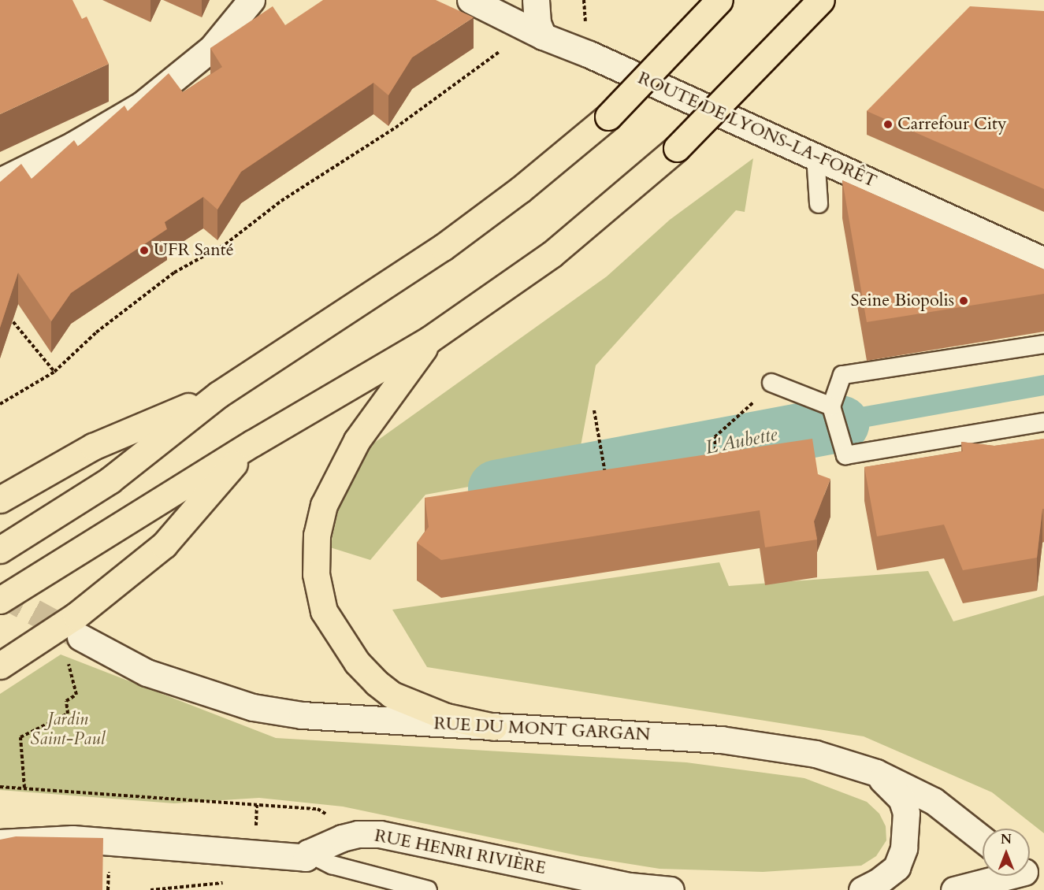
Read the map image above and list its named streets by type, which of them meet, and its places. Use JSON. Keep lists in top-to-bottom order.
{
  "streets": {
    "street": ["ROUTE DE LYONS-LA-FORÊT", "RUE DU MONT GARGAN", "RUE HENRI RIVIÈRE"]
  },
  "water": ["L'Aubette"],
  "parks": ["Jardin Saint-Paul"],
  "places": ["Carrefour City", "UFR Santé", "Seine Biopolis"],
  "north": "top"
}
